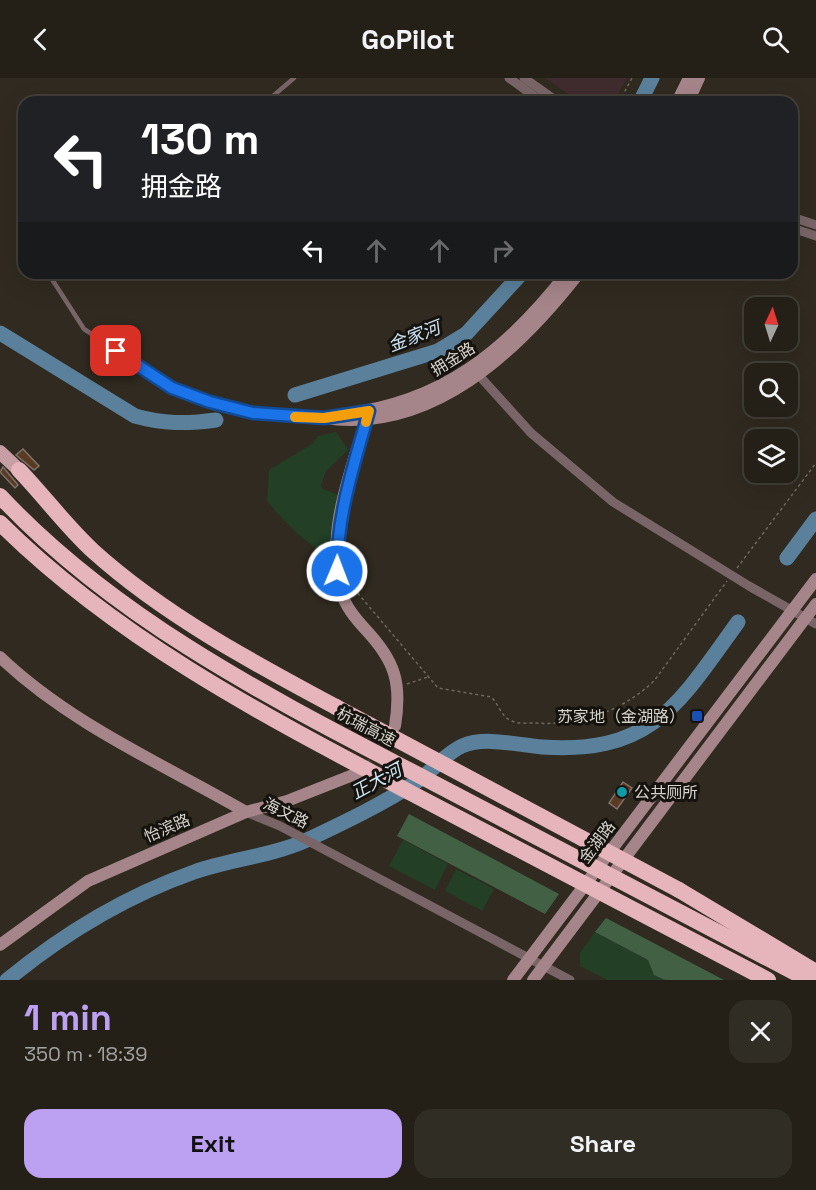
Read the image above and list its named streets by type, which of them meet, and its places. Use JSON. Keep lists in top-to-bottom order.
{
  "streets": {
    "highway": ["杭瑞高速"],
    "street": [
      "拥金路",
      "海文路",
      "怡滨路",
      "金湖路"
    ]
  },
  "crossings": [
    ["海文路", "怡滨路"],
    ["海文路", "金湖路"]
  ],
  "water": ["金家河", "正大河"],
  "places": {
    "transit": ["苏家地（金湖路）"],
    "other": ["公共厕所"]
  },
  "north": "top",
  "page": {
    "header": "GoPilot",
    "turn": ["130 m", "拥金路"],
    "heading": ["1 min", "350 m · 18:39"],
    "buttons": ["Exit", "Share"]
  }
}
